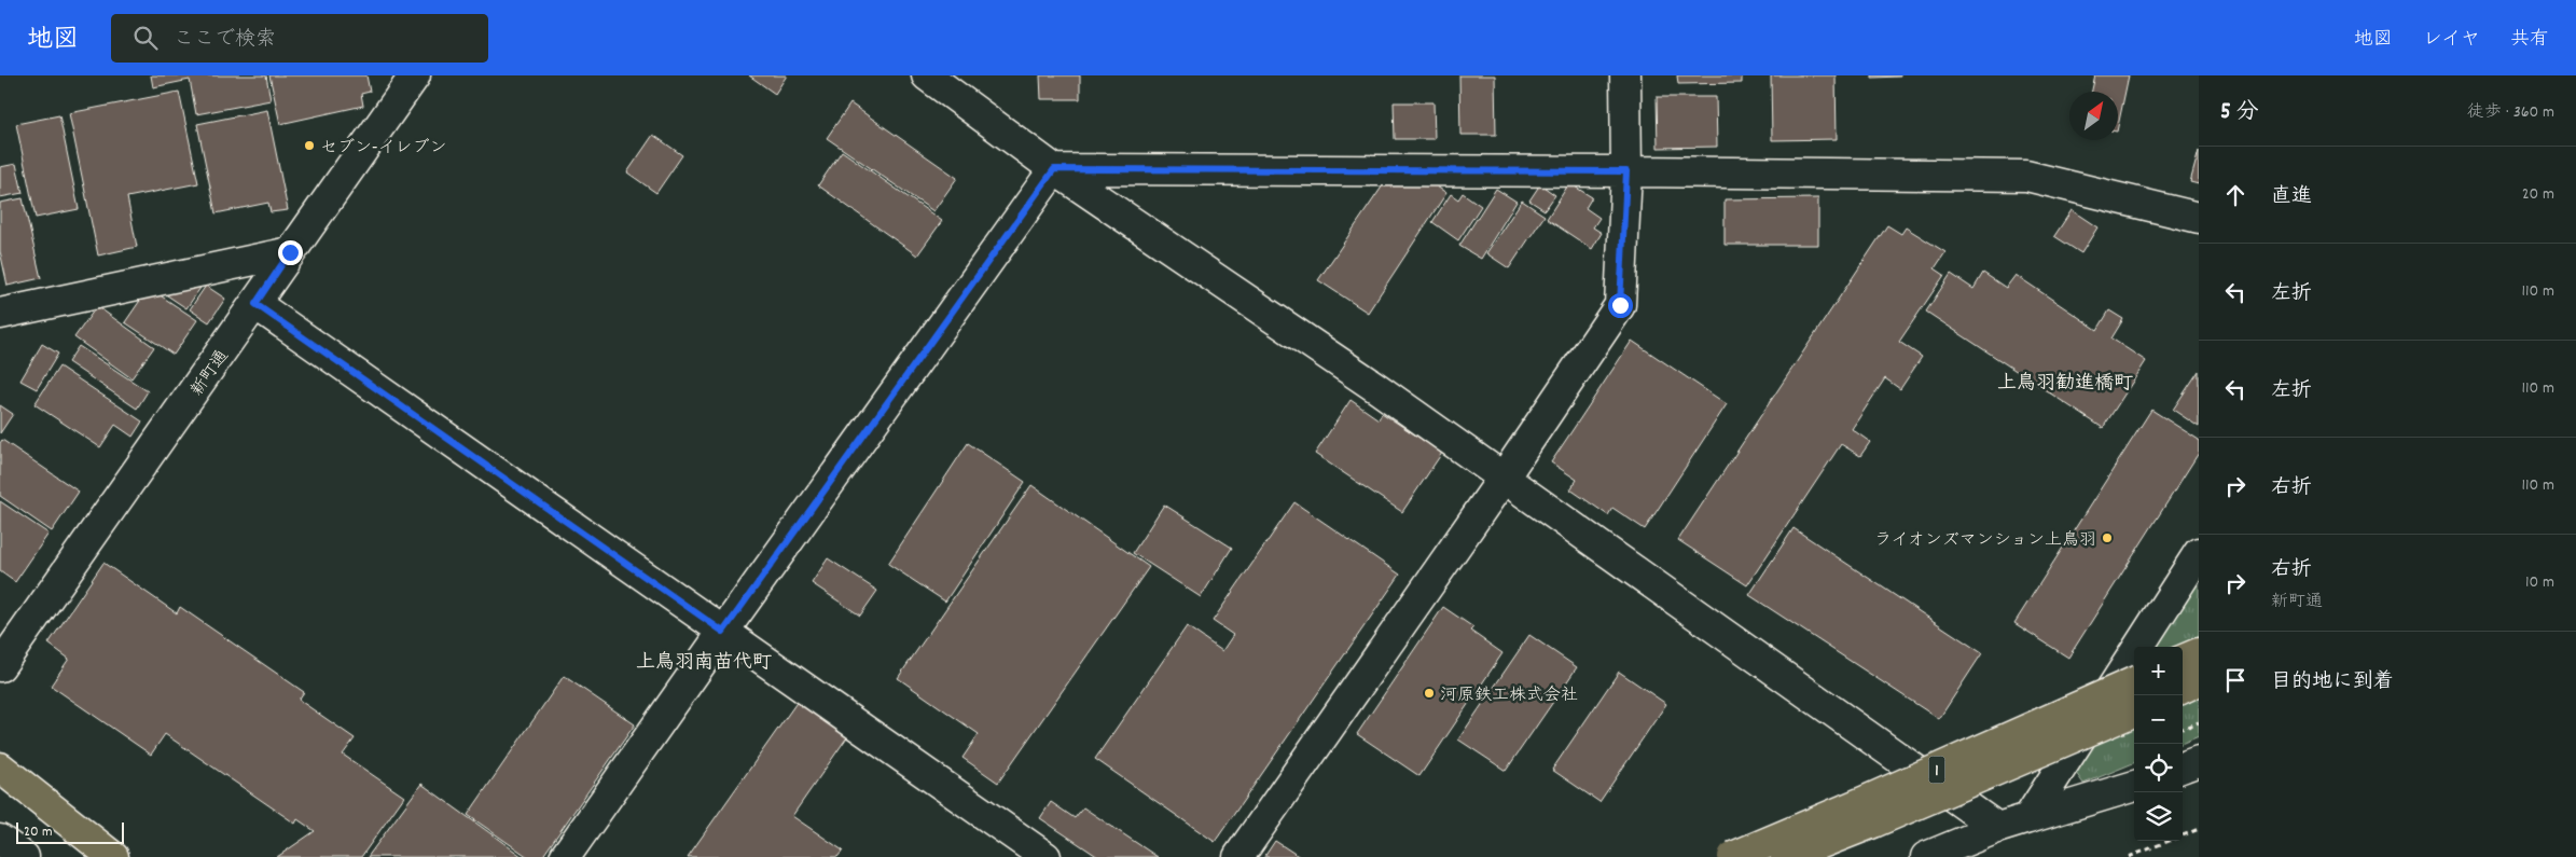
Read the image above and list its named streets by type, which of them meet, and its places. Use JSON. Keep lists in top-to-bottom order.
{
  "streets": {
    "highway": ["1"],
    "street": ["新町通"]
  },
  "districts": ["上鳥羽勧進橋町", "上鳥羽南苗代町"],
  "places": ["セブン-イレブン", "ライオンズマンション上鳥羽", "河原鉄工株式会社"],
  "scale_bar": "20 m",
  "north": "top right",
  "page": {
    "header": "地図",
    "search": "ここで検索",
    "nav": ["地図", "レイヤ", "共有"],
    "heading": ["5 分", "徒歩 · 360 m"],
    "list": [
      ["直進", "20 m"],
      ["左折", "110 m"],
      ["左折", "110 m"],
      ["右折", "110 m"],
      ["右折", "新町通", "10 m"],
      "目的地に到着"
    ],
    "map_buttons": ["+", "−"],
    "scale": "20 m"
  }
}
